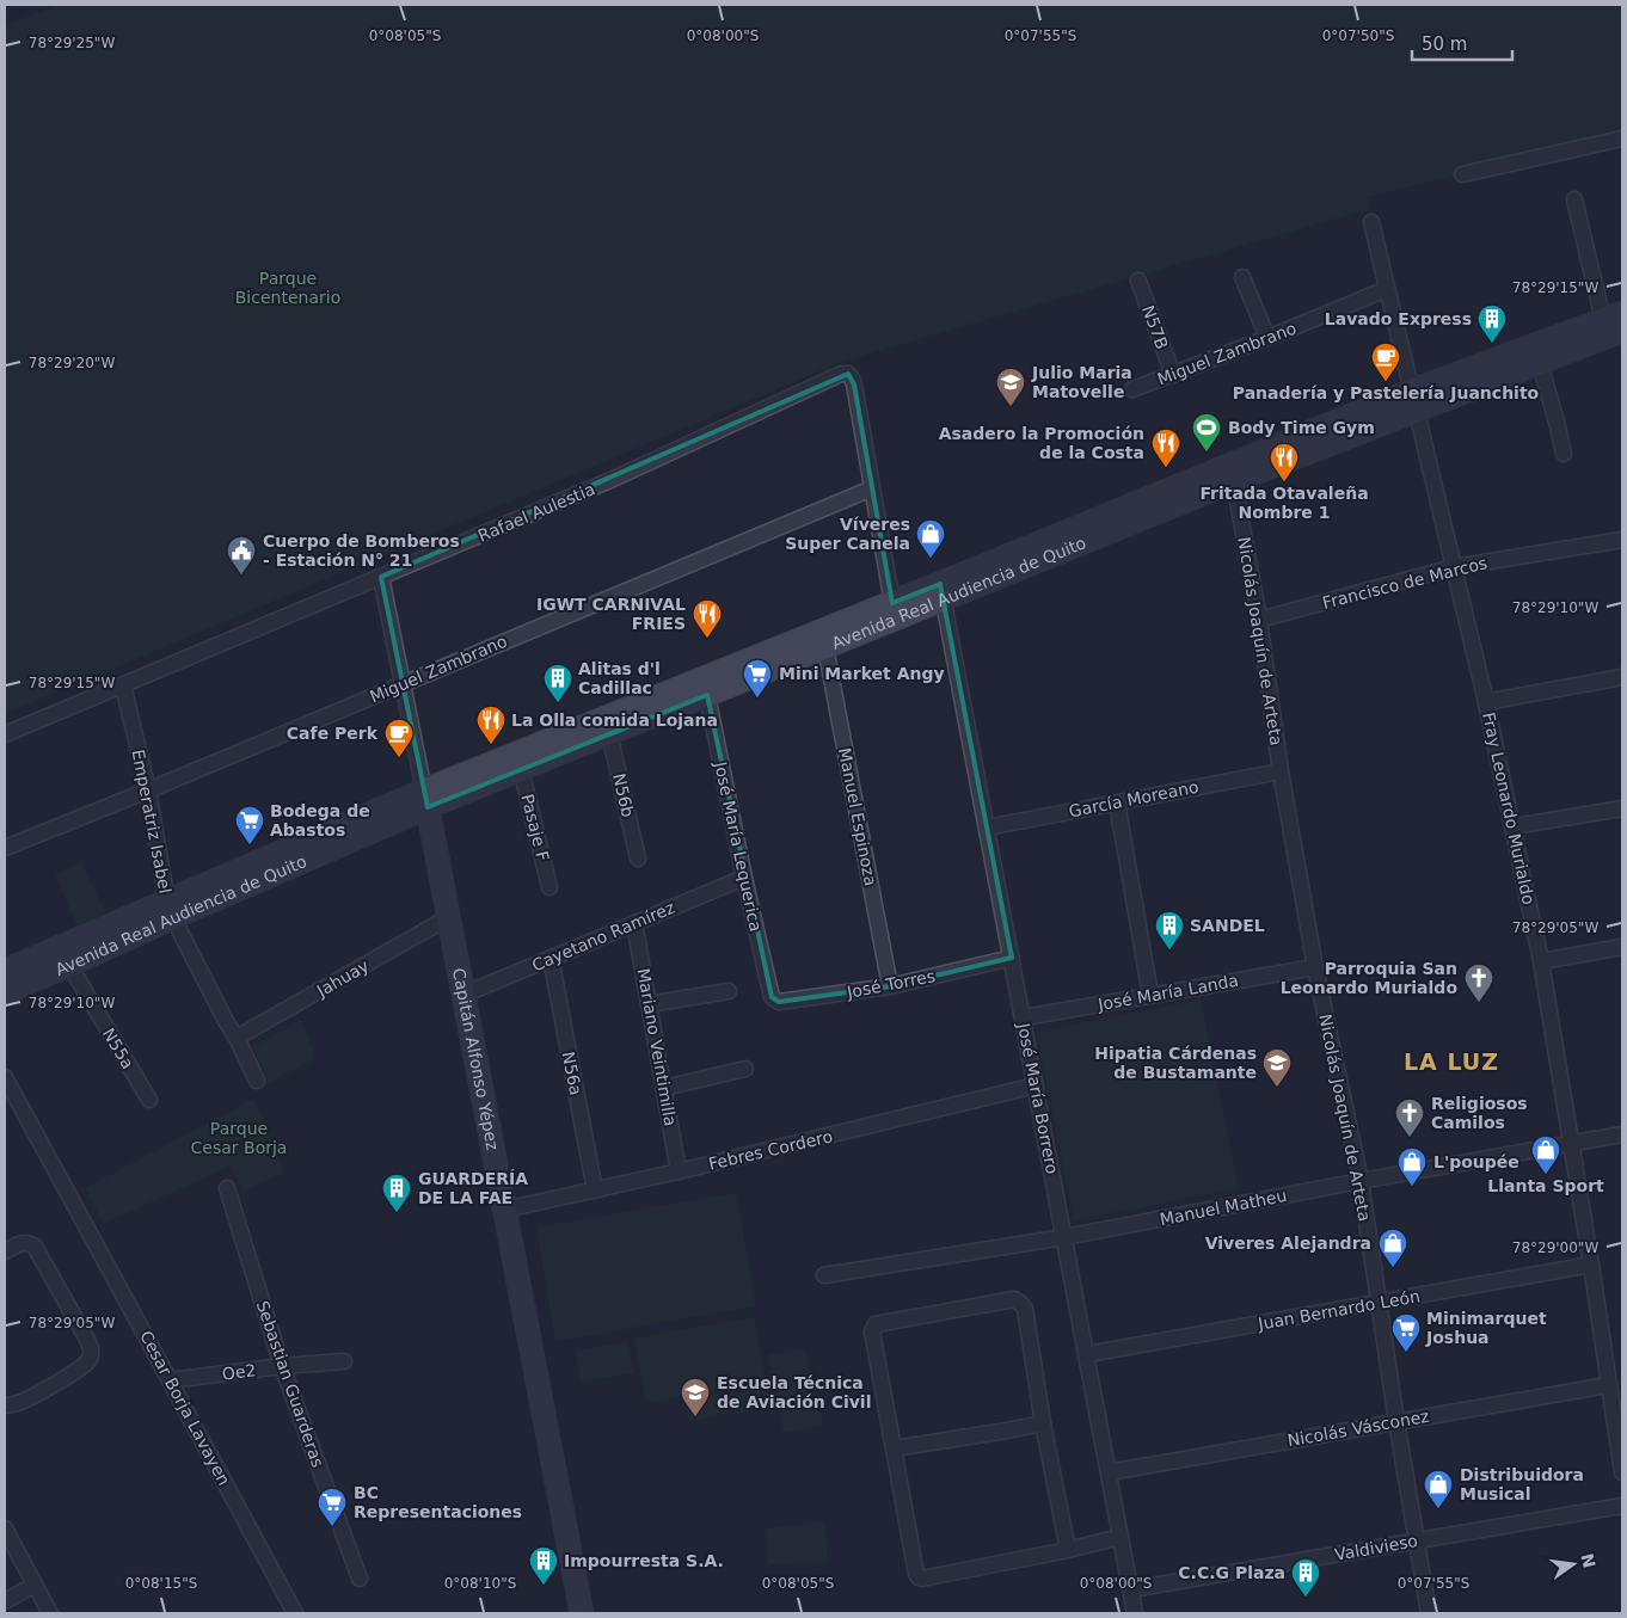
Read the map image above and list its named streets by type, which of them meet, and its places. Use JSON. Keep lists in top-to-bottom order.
{
  "streets": {
    "main road": ["Avenida Real Audiencia de Quito", "Capitán Alfonso Yépez"],
    "street": [
      "N57B",
      "Miguel Zambrano",
      "Rafael Aulestia",
      "Francisco de Marcos",
      "Nicolás Joaquín de Arteta",
      "N56b",
      "García Moreano",
      "Fray Leonardo Murialdo",
      "Manuel Espinoza",
      "Emperatriz Isabel",
      "Pasaje F",
      "José María Lequerica",
      "Cayetano Ramírez",
      "Jahuay",
      "José Torres",
      "José María Landa",
      "Mariano Veintimilla",
      "N55a",
      "N56a",
      "José María Borrero",
      "Febres Cordero",
      "Manuel Matheu",
      "Juan Bernardo León",
      "Oe2",
      "Sebastian Guarderas",
      "Cesar Borja Lavayen",
      "Nicolás Vásconez",
      "Valdivieso"
    ]
  },
  "crossings": [
    ["N57B", "Miguel Zambrano"],
    ["Miguel Zambrano", "Rafael Aulestia"],
    ["Miguel Zambrano", "Fray Leonardo Murialdo"],
    ["Miguel Zambrano", "Emperatriz Isabel"],
    ["Miguel Zambrano", "Capitán Alfonso Yépez"],
    ["Rafael Aulestia", "Avenida Real Audiencia de Quito"],
    ["Rafael Aulestia", "Emperatriz Isabel"],
    ["Rafael Aulestia", "Capitán Alfonso Yépez"],
    ["Francisco de Marcos", "Nicolás Joaquín de Arteta"],
    ["Francisco de Marcos", "Fray Leonardo Murialdo"],
    ["Avenida Real Audiencia de Quito", "Nicolás Joaquín de Arteta"],
    ["Avenida Real Audiencia de Quito", "N56b"],
    ["Avenida Real Audiencia de Quito", "Fray Leonardo Murialdo"],
    ["Avenida Real Audiencia de Quito", "Manuel Espinoza"],
    ["Avenida Real Audiencia de Quito", "Emperatriz Isabel"],
    ["Avenida Real Audiencia de Quito", "Pasaje F"],
    ["Avenida Real Audiencia de Quito", "José María Lequerica"],
    ["Avenida Real Audiencia de Quito", "N55a"],
    ["Avenida Real Audiencia de Quito", "Capitán Alfonso Yépez"],
    ["Avenida Real Audiencia de Quito", "José María Borrero"],
    ["Nicolás Joaquín de Arteta", "García Moreano"],
    ["Nicolás Joaquín de Arteta", "José María Landa"],
    ["Nicolás Joaquín de Arteta", "Manuel Matheu"],
    ["Nicolás Joaquín de Arteta", "Juan Bernardo León"],
    ["Nicolás Joaquín de Arteta", "Nicolás Vásconez"],
    ["Nicolás Joaquín de Arteta", "Valdivieso"],
    ["García Moreano", "José María Borrero"],
    ["Fray Leonardo Murialdo", "Manuel Matheu"],
    ["Fray Leonardo Murialdo", "Juan Bernardo León"],
    ["Fray Leonardo Murialdo", "Nicolás Vásconez"],
    ["Manuel Espinoza", "José Torres"],
    ["Emperatriz Isabel", "Jahuay"],
    ["José María Lequerica", "Cayetano Ramírez"],
    ["José María Lequerica", "José Torres"],
    ["Cayetano Ramírez", "Mariano Veintimilla"],
    ["Cayetano Ramírez", "Capitán Alfonso Yépez"],
    ["Cayetano Ramírez", "N56a"],
    ["Jahuay", "Capitán Alfonso Yépez"],
    ["José Torres", "José María Borrero"],
    ["José María Landa", "José María Borrero"],
    ["Mariano Veintimilla", "Febres Cordero"],
    ["Capitán Alfonso Yépez", "Febres Cordero"],
    ["N56a", "Febres Cordero"],
    ["José María Borrero", "Febres Cordero"],
    ["José María Borrero", "Manuel Matheu"],
    ["José María Borrero", "Juan Bernardo León"],
    ["José María Borrero", "Nicolás Vásconez"],
    ["José María Borrero", "Valdivieso"],
    ["Oe2", "Sebastian Guarderas"],
    ["Oe2", "Cesar Borja Lavayen"]
  ],
  "districts": ["LA LUZ"],
  "parks": ["Parque Bicentenario", "Parque Cesar Borja"],
  "places": {
    "building": [
      "Lavado Express",
      "Alitas d'l Cadillac",
      "SANDEL",
      "GUARDERÍA DE LA FAE",
      "Impourresta S.A.",
      "C.C.G Plaza"
    ],
    "cafe": ["Panadería y Pastelería Juanchito", "Cafe Perk"],
    "school or university": ["Julio Maria Matovelle", "Hipatia Cárdenas de Bustamante", "Escuela Técnica de Aviación Civil"],
    "sports": ["Body Time Gym"],
    "restaurant": [
      "Asadero la Promoción de la Costa",
      "Fritada Otavaleña Nombre 1",
      "IGWT CARNIVAL FRIES",
      "La Olla comida Lojana"
    ],
    "shop": [
      "Víveres Super Canela",
      "Llanta Sport",
      "L'poupée",
      "Viveres Alejandra",
      "Distribuidora Musical"
    ],
    "public building": ["Cuerpo de Bomberos - Estación N° 21"],
    "supermarket": [
      "Mini Market Angy",
      "Bodega de Abastos",
      "Minimarquet Joshua",
      "BC Representaciones"
    ],
    "church": ["Parroquia San Leonardo Murialdo", "Religiosos Camilos"]
  },
  "scale_bar": "50 m",
  "north": "right",
  "coordinates": [
    "0°08'05\"S",
    "0°08'00\"S",
    "0°07'55\"S",
    "0°07'50\"S",
    "78°29'25\"W",
    "78°29'15\"W",
    "78°29'20\"W",
    "78°29'10\"W",
    "78°29'05\"W",
    "78°29'00\"W",
    "0°08'15\"S",
    "0°08'10\"S"
  ]
}
